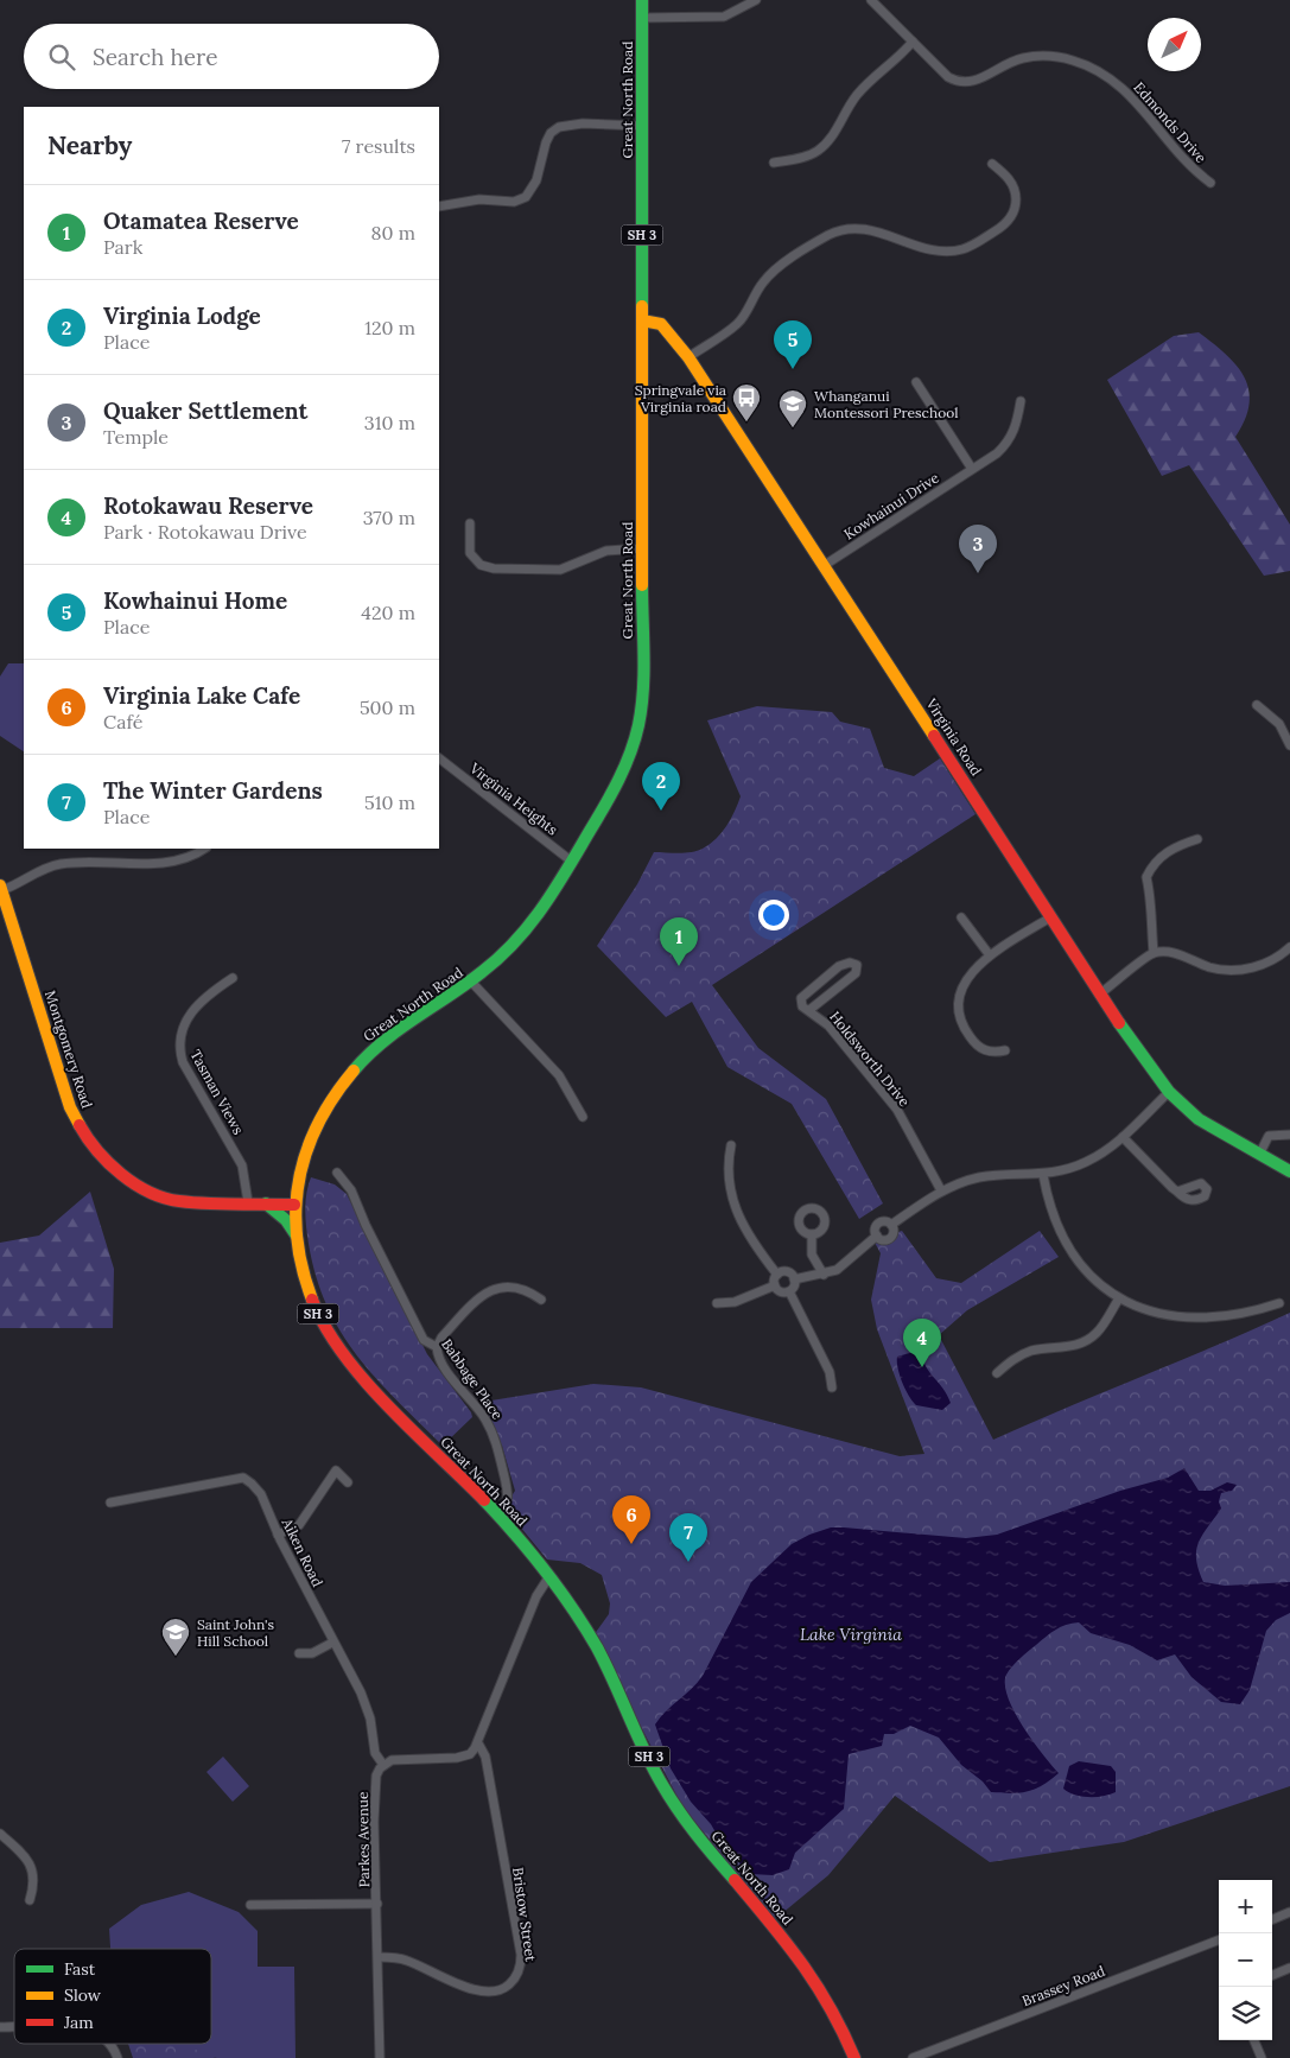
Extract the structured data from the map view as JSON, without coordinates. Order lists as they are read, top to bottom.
{
  "streets": {
    "main road": [
      "Great North Road",
      "SH 3",
      "Virginia Road",
      "Montgomery Road"
    ],
    "street": [
      "Edmonds Drive",
      "Kowhainui Drive",
      "Virginia Heights",
      "Holdsworth Drive",
      "Tasman Views",
      "Babbage Place",
      "Aiken Road",
      "Parkes Avenue",
      "Bristow Street",
      "Brassey Road"
    ]
  },
  "crossings": [
    ["Great North Road", "Virginia Road"],
    ["Great North Road", "Virginia Heights"],
    ["Great North Road", "Montgomery Road"],
    ["Great North Road", "Babbage Place"],
    ["Kowhainui Drive", "Virginia Road"],
    ["Montgomery Road", "Tasman Views"],
    ["Aiken Road", "Parkes Avenue"],
    ["Parkes Avenue", "Bristow Street"]
  ],
  "water": ["Lake Virginia"],
  "places": {
    "bus stop": ["Springvale via Virginia road"],
    "school or university": ["Whanganui Montessori Preschool", "Saint John's Hill School"]
  },
  "legend": ["Fast", "Slow", "Jam"],
  "north": "top right",
  "page": {
    "search": "Search here",
    "heading": ["Nearby", "7 results"],
    "list": [
      {
        "mark": "1",
        "name": "Otamatea Reserve",
        "note": "Park",
        "value": "80 m"
      },
      {
        "mark": "2",
        "name": "Virginia Lodge",
        "note": "Place",
        "value": "120 m"
      },
      {
        "mark": "3",
        "name": "Quaker Settlement",
        "note": "Temple",
        "value": "310 m"
      },
      {
        "mark": "4",
        "name": "Rotokawau Reserve",
        "note": "Park · Rotokawau Drive",
        "value": "370 m"
      },
      {
        "mark": "5",
        "name": "Kowhainui Home",
        "note": "Place",
        "value": "420 m"
      },
      {
        "mark": "6",
        "name": "Virginia Lake Cafe",
        "note": "Café",
        "value": "500 m"
      },
      {
        "mark": "7",
        "name": "The Winter Gardens",
        "note": "Place",
        "value": "510 m"
      }
    ],
    "pins": [
      "5",
      "3",
      "2",
      "1",
      "4",
      "6",
      "7"
    ],
    "map_buttons": ["+", "−"]
  }
}
